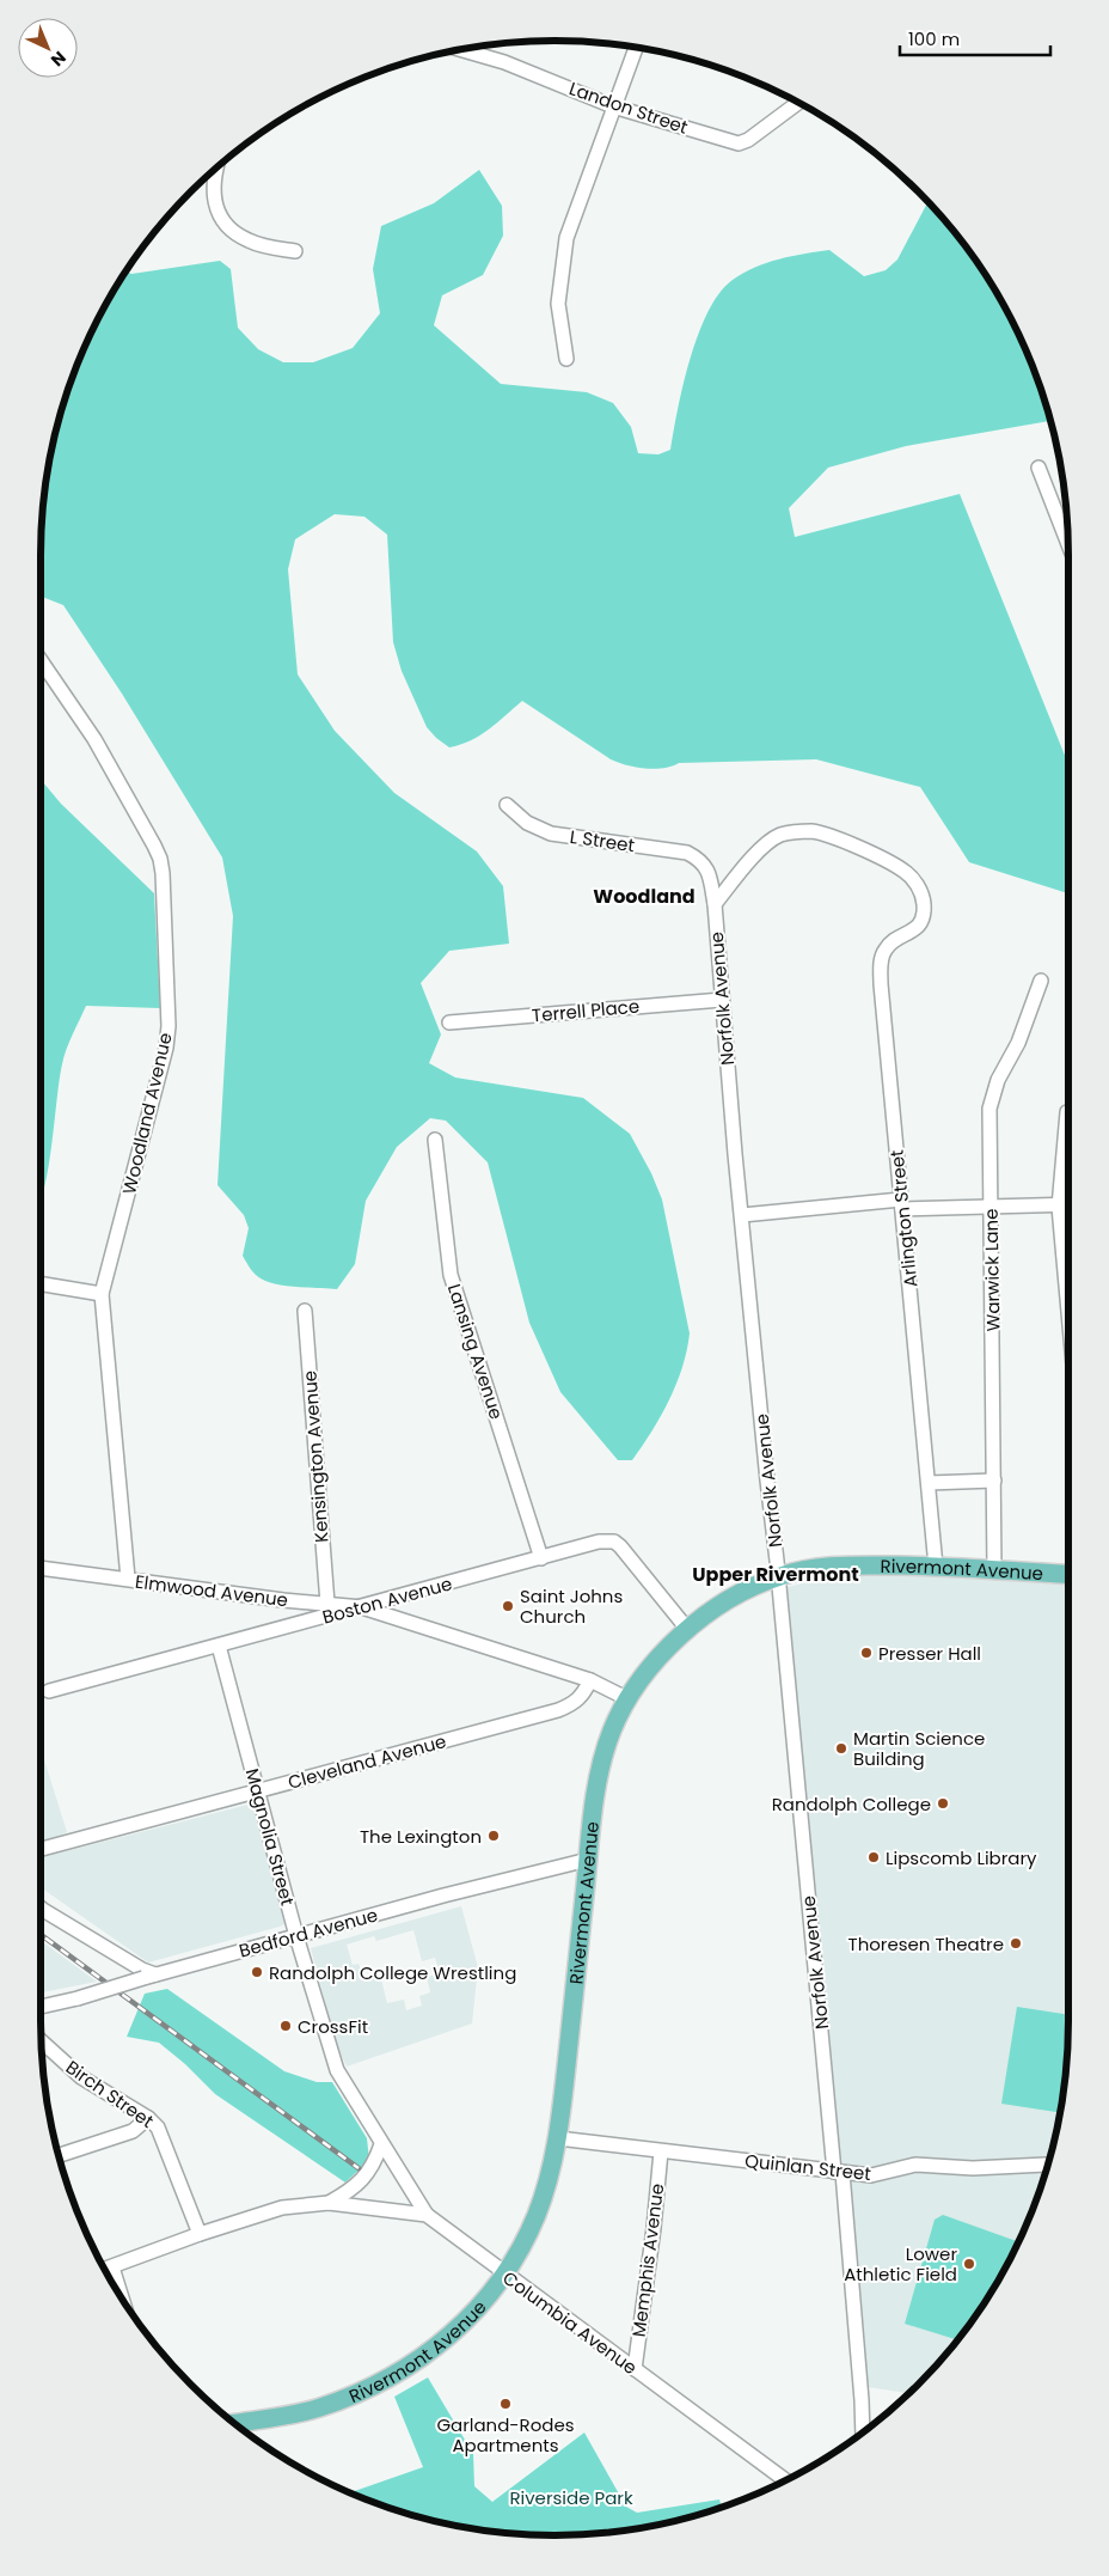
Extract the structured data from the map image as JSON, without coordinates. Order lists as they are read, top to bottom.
{
  "streets": {
    "main road": ["Rivermont Avenue"],
    "street": [
      "Landon Street",
      "L Street",
      "Norfolk Avenue",
      "Terrell Place",
      "Woodland Avenue",
      "Arlington Street",
      "Warwick Lane",
      "Lansing Avenue",
      "Kensington Avenue",
      "Elmwood Avenue",
      "Boston Avenue",
      "Cleveland Avenue",
      "Magnolia Street",
      "Bedford Avenue",
      "Birch Street",
      "Quinlan Street",
      "Memphis Avenue",
      "Columbia Avenue"
    ]
  },
  "crossings": [
    ["L Street", "Norfolk Avenue"],
    ["Norfolk Avenue", "Terrell Place"],
    ["Norfolk Avenue", "Arlington Street"],
    ["Norfolk Avenue", "Rivermont Avenue"],
    ["Norfolk Avenue", "Quinlan Street"],
    ["Woodland Avenue", "Elmwood Avenue"],
    ["Arlington Street", "Rivermont Avenue"],
    ["Warwick Lane", "Rivermont Avenue"],
    ["Lansing Avenue", "Boston Avenue"],
    ["Kensington Avenue", "Elmwood Avenue"],
    ["Rivermont Avenue", "Elmwood Avenue"],
    ["Rivermont Avenue", "Boston Avenue"],
    ["Rivermont Avenue", "Bedford Avenue"],
    ["Rivermont Avenue", "Quinlan Street"],
    ["Rivermont Avenue", "Columbia Avenue"],
    ["Elmwood Avenue", "Boston Avenue"],
    ["Elmwood Avenue", "Cleveland Avenue"],
    ["Boston Avenue", "Magnolia Street"],
    ["Cleveland Avenue", "Magnolia Street"],
    ["Magnolia Street", "Bedford Avenue"],
    ["Magnolia Street", "Columbia Avenue"],
    ["Birch Street", "Columbia Avenue"],
    ["Quinlan Street", "Memphis Avenue"],
    ["Memphis Avenue", "Columbia Avenue"]
  ],
  "districts": ["Woodland", "Upper Rivermont"],
  "parks": ["Riverside Park"],
  "places": [
    "Saint Johns Church",
    "Presser Hall",
    "Martin Science Building",
    "Randolph College",
    "The Lexington",
    "Lipscomb Library",
    "Thoresen Theatre",
    "Randolph College Wrestling",
    "CrossFit",
    "Lower Athletic Field",
    "Garland-Rodes Apartments"
  ],
  "scale_bar": "100 m",
  "north": "bottom right"
}
